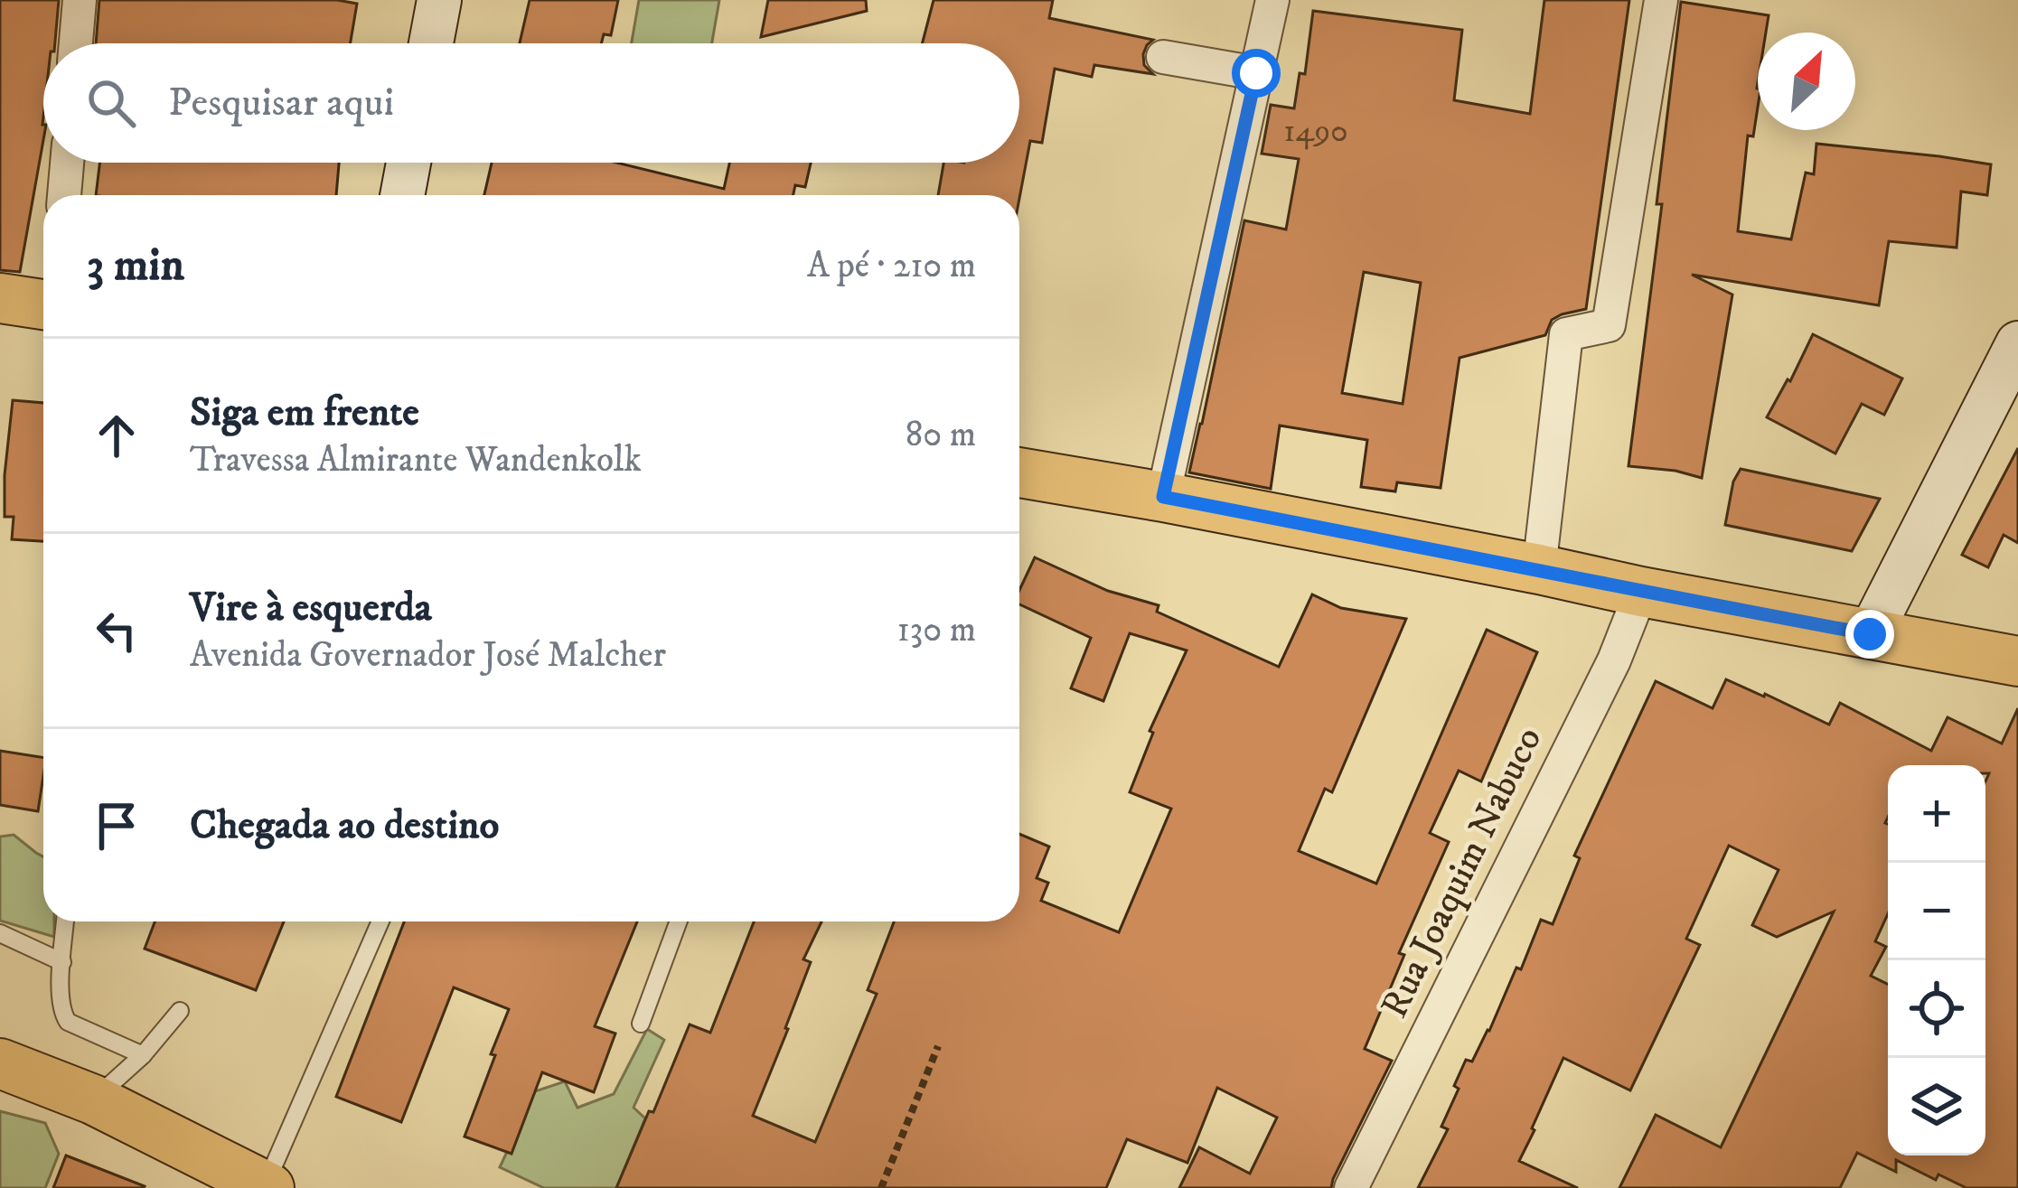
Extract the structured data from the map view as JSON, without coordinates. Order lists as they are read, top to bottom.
{
  "streets": {
    "street": ["Rua Joaquim Nabuco"]
  },
  "house_numbers": ["1490"],
  "north": "top right",
  "page": {
    "search": "Pesquisar aqui",
    "heading": ["3 min", "A pé · 210 m"],
    "list": [
      ["Siga em frente", "Travessa Almirante Wandenkolk", "80 m"],
      ["Vire à esquerda", "Avenida Governador José Malcher", "130 m"],
      "Chegada ao destino"
    ],
    "map_buttons": ["+", "−"]
  }
}
